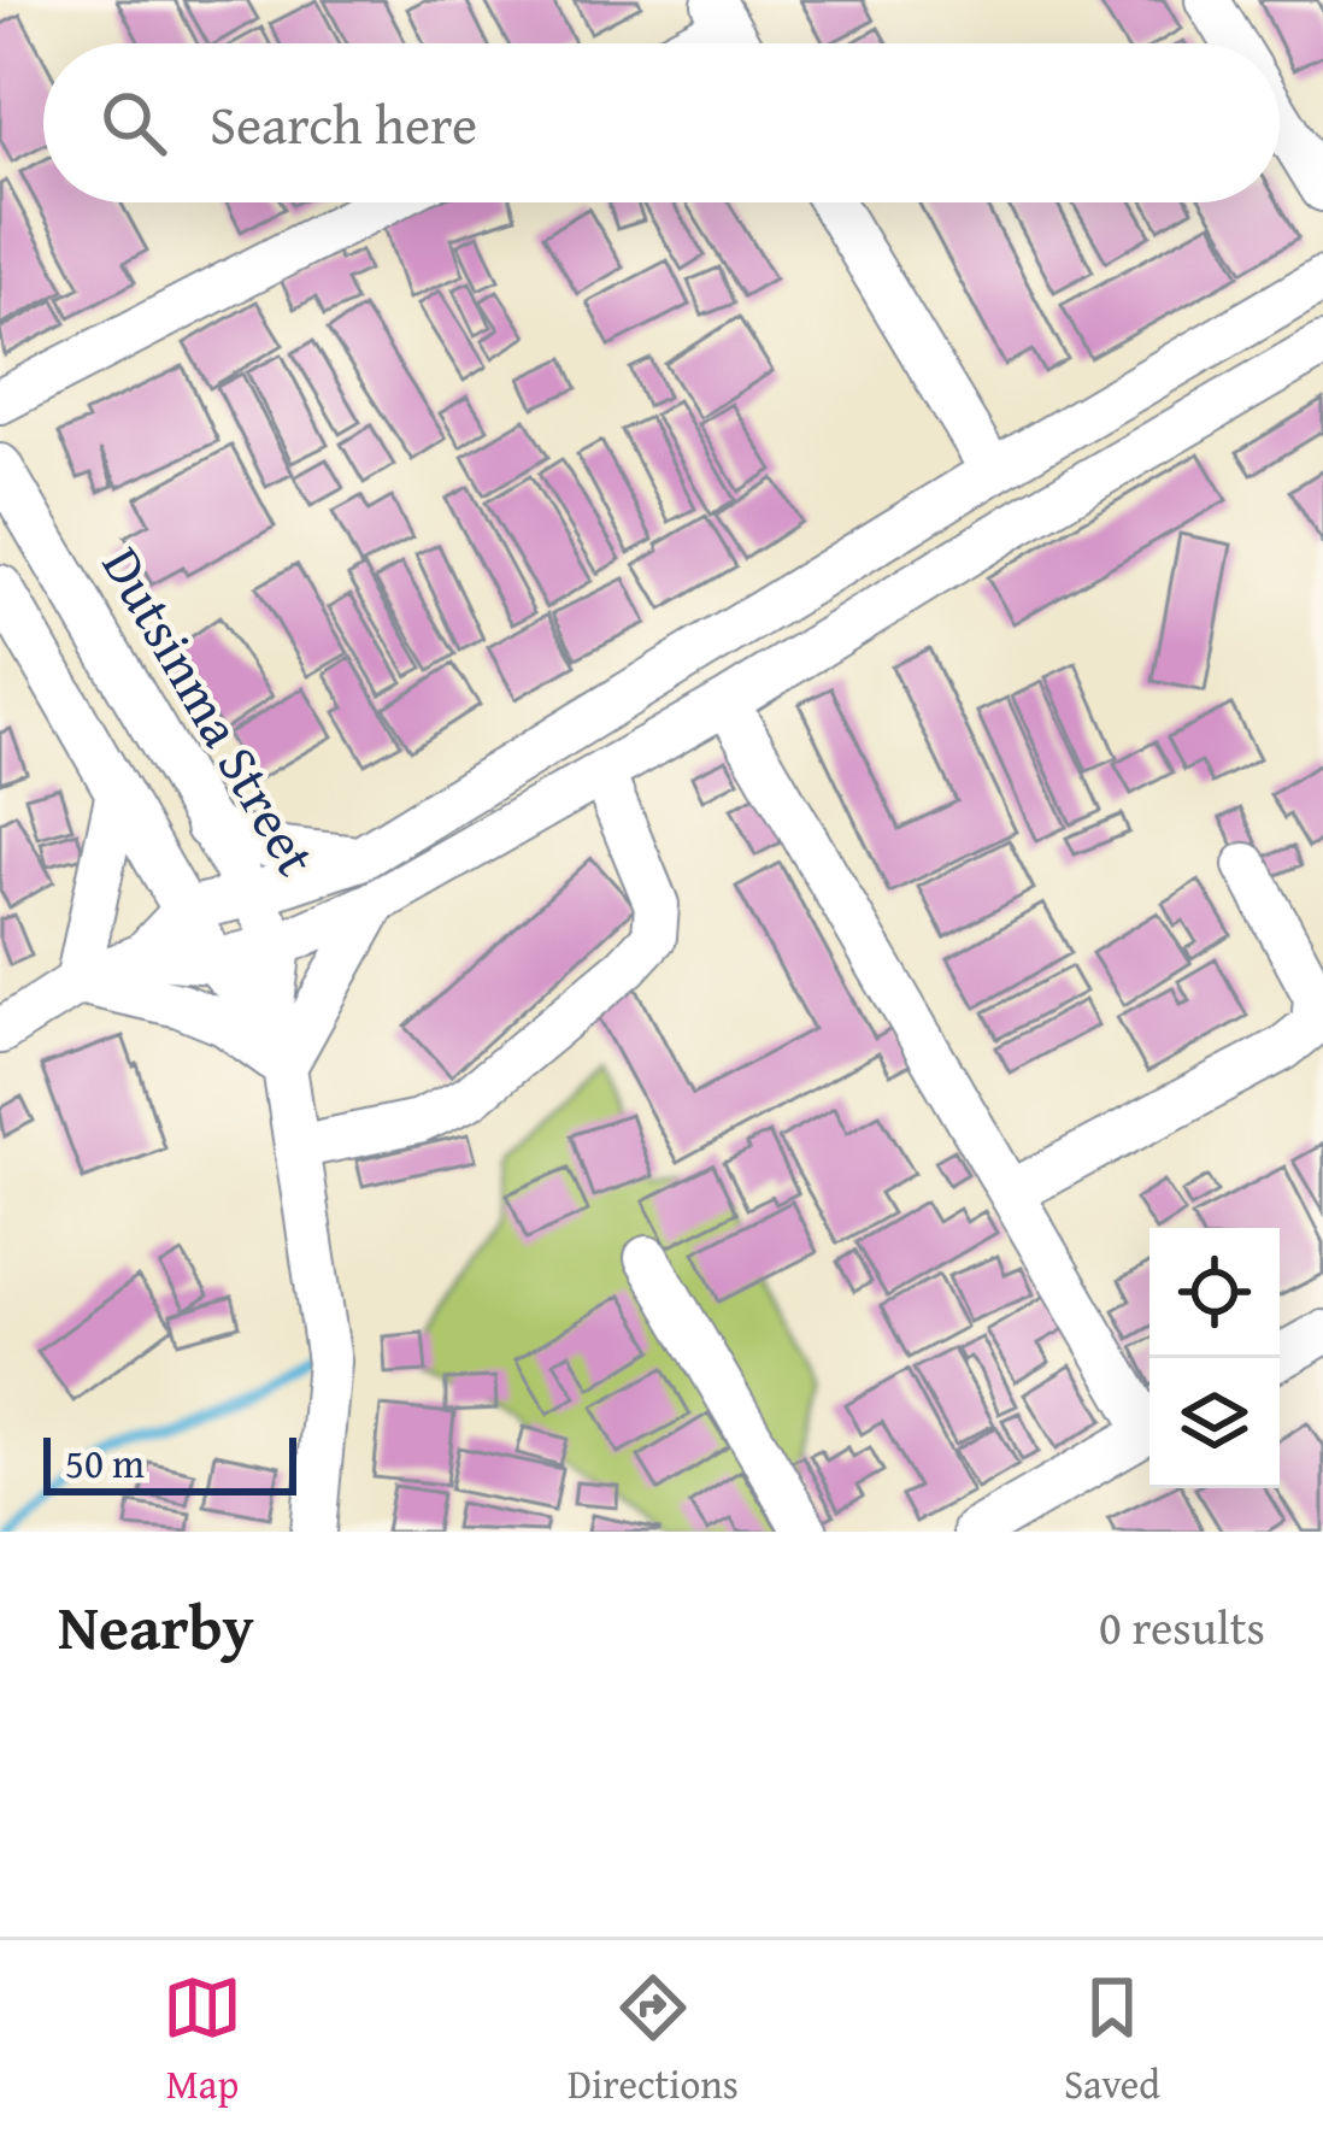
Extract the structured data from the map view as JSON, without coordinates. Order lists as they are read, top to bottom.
{
  "streets": {
    "street": ["Dutsinma Street"]
  },
  "scale_bar": "50 m",
  "page": {
    "search": "Search here",
    "scale": "50 m",
    "heading": ["Nearby", "0 results"],
    "nav": ["Map", "Directions", "Saved"]
  }
}
